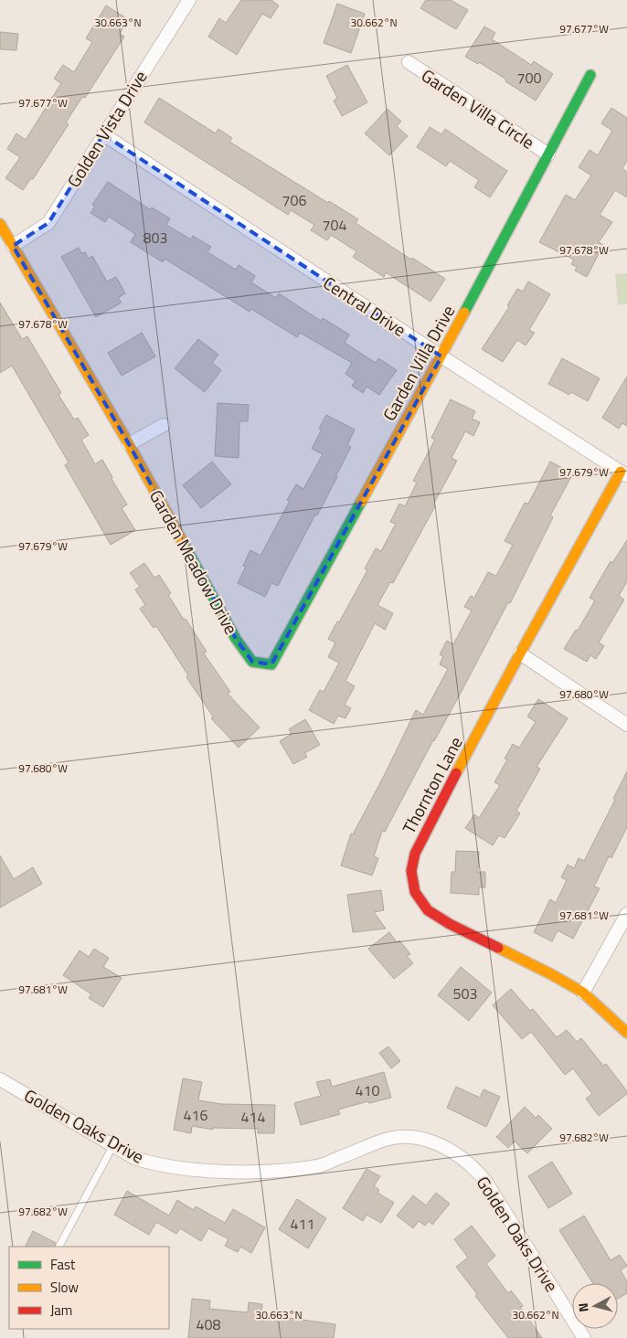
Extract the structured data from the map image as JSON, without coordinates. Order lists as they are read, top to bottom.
{
  "streets": {
    "street": [
      "Garden Villa Circle",
      "Golden Vista Drive",
      "Central Drive",
      "Garden Villa Drive",
      "Garden Meadow Drive",
      "Thornton Lane",
      "Golden Oaks Drive"
    ]
  },
  "crossings": [
    ["Garden Villa Circle", "Garden Villa Drive"],
    ["Golden Vista Drive", "Central Drive"],
    ["Golden Vista Drive", "Garden Meadow Drive"],
    ["Central Drive", "Garden Villa Drive"],
    ["Central Drive", "Thornton Lane"],
    ["Garden Villa Drive", "Garden Meadow Drive"]
  ],
  "house_numbers": [
    "700",
    "706",
    "704",
    "803",
    "503",
    "410",
    "416",
    "414",
    "411",
    "408"
  ],
  "legend": ["Fast", "Slow", "Jam"],
  "north": "left",
  "coordinates": [
    "30.663°N",
    "30.662°N",
    "97.677°W",
    "97.678°W",
    "97.679°W",
    "97.680°W",
    "97.681°W",
    "97.682°W"
  ]
}
